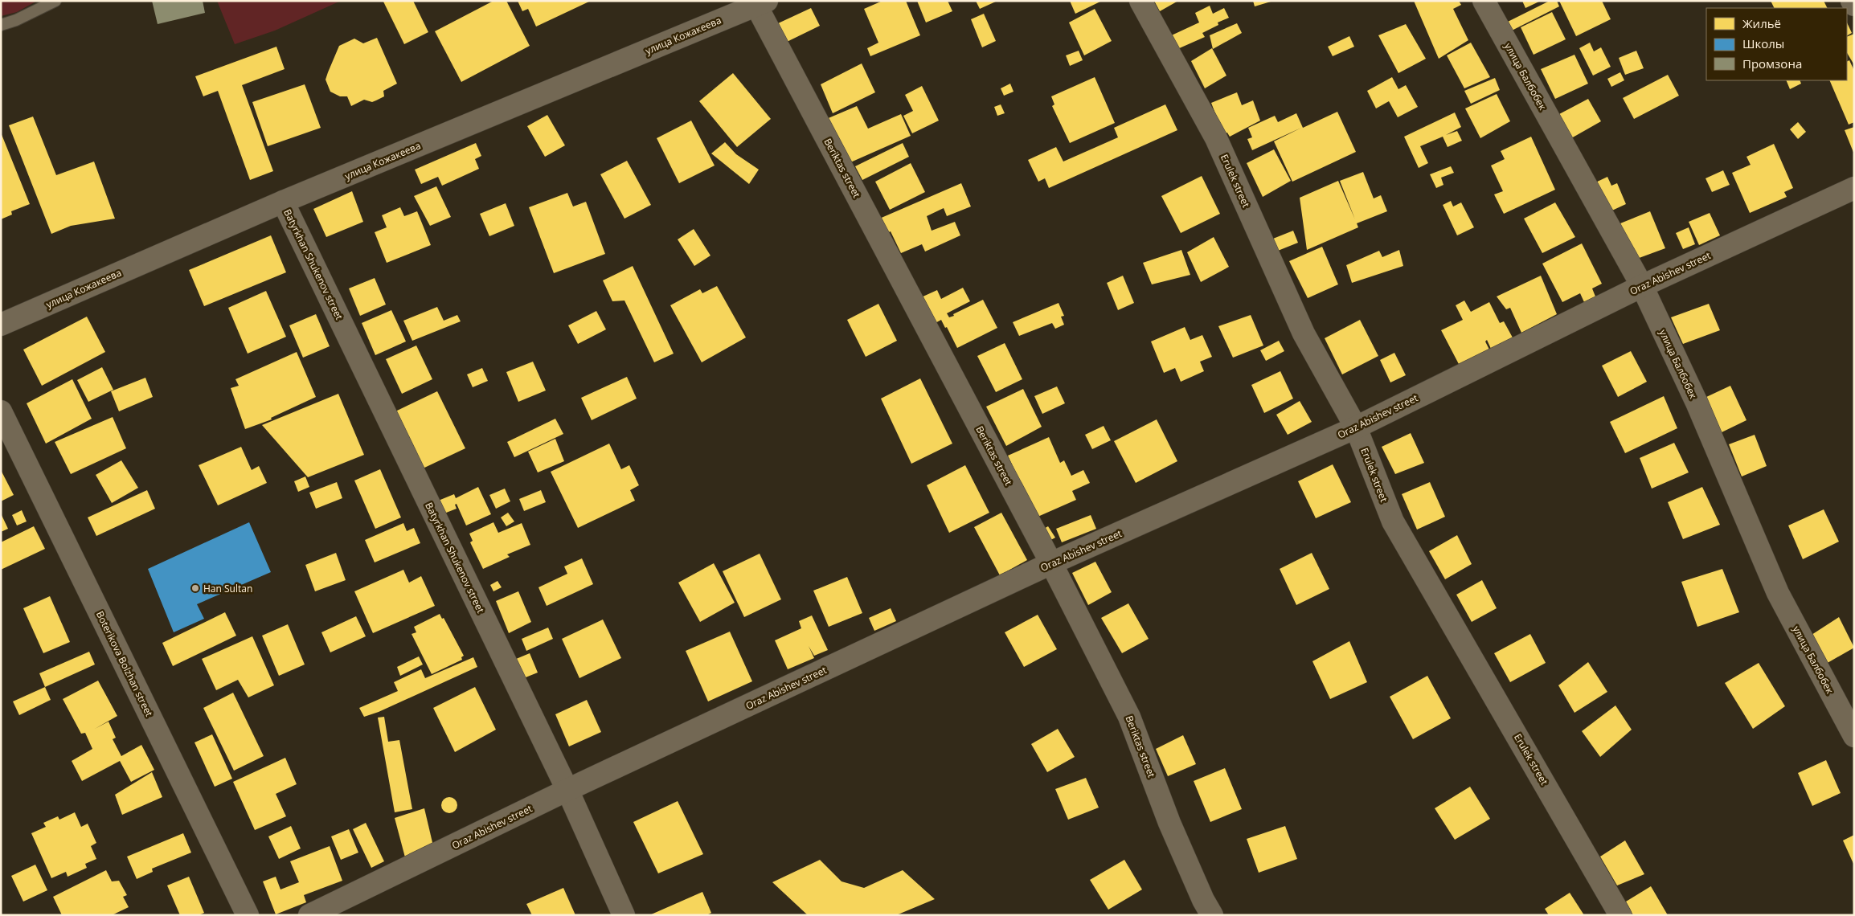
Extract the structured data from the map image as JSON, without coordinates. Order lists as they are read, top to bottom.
{
  "streets": {
    "street": [
      "улица Кожакеева",
      "улица Балбобек",
      "Beriktas street",
      "Erulek street",
      "Batyrkhan Shukenov street",
      "Oraz Abishev street",
      "Boterikova Bolzhan street"
    ]
  },
  "crossings": [
    ["улица Кожакеева", "Beriktas street"],
    ["улица Кожакеева", "Batyrkhan Shukenov street"],
    ["улица Балбобек", "Oraz Abishev street"],
    ["Beriktas street", "Oraz Abishev street"],
    ["Erulek street", "Oraz Abishev street"],
    ["Batyrkhan Shukenov street", "Oraz Abishev street"]
  ],
  "places": ["Han Sultan"],
  "legend": ["Жильё", "Школы", "Промзона"]
}
